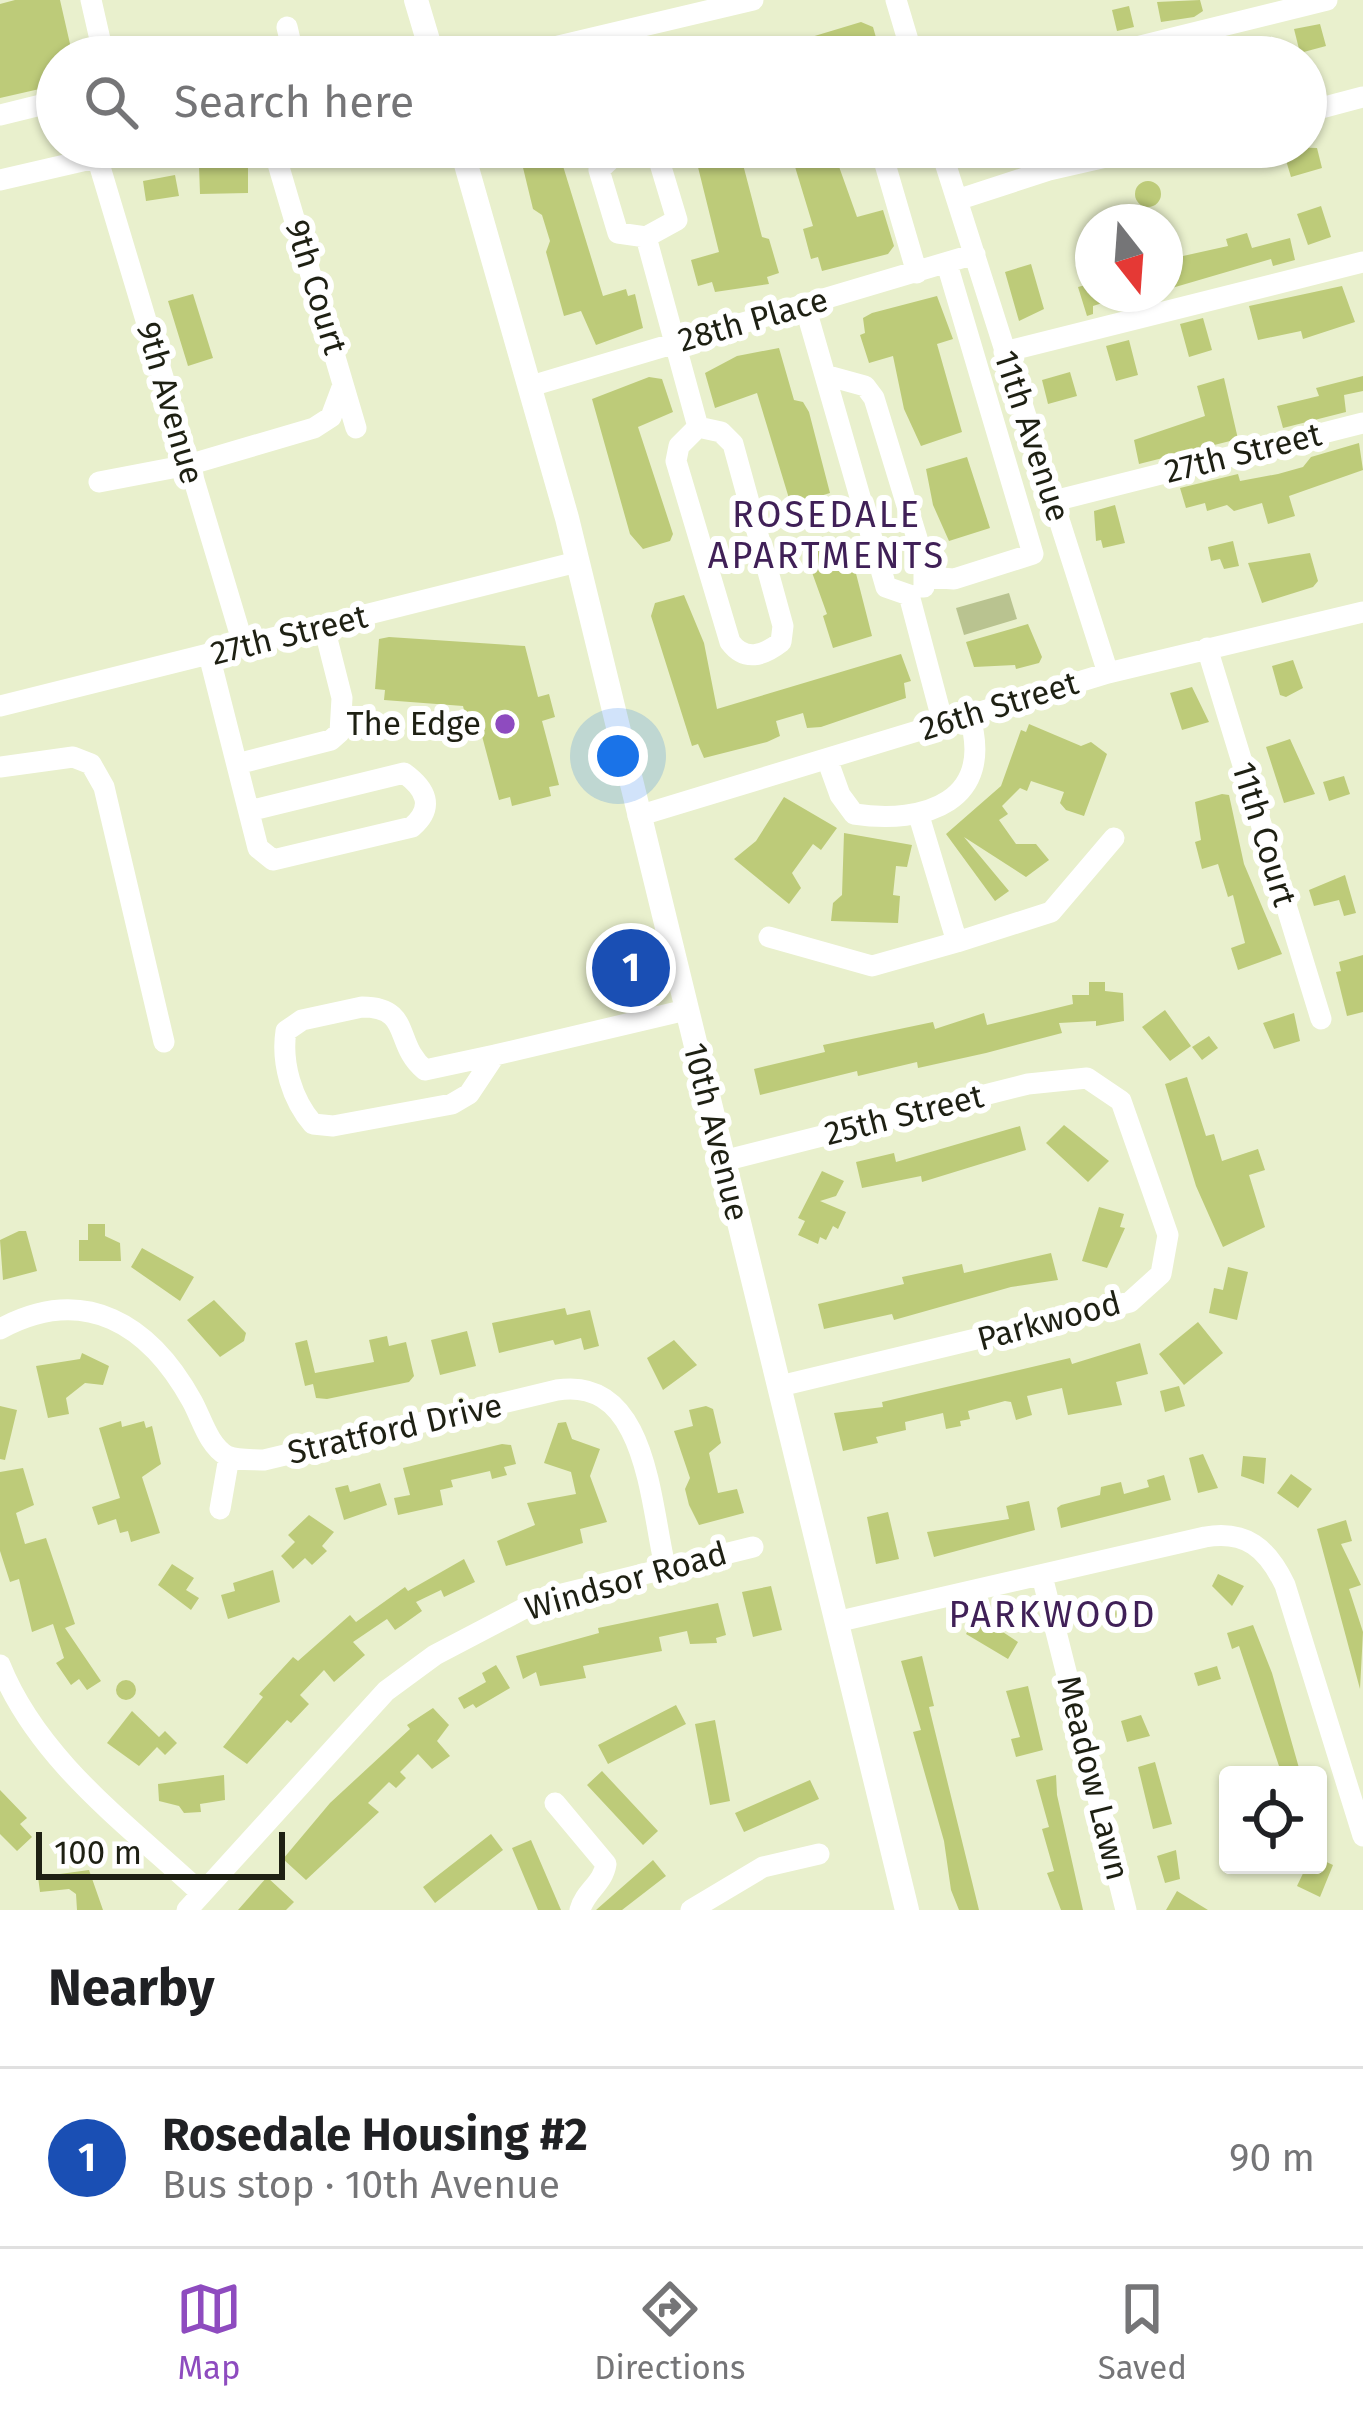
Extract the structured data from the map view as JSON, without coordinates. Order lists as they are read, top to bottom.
{
  "streets": {
    "main road": ["10th Avenue"],
    "street": [
      "9th Court",
      "28th Place",
      "9th Avenue",
      "11th Avenue",
      "27th Street",
      "26th Street",
      "11th Court",
      "25th Street",
      "Parkwood",
      "Stratford Drive",
      "Windsor Road",
      "Meadow Lawn"
    ]
  },
  "crossings": [
    ["28th Place", "11th Avenue"],
    ["28th Place", "10th Avenue"],
    ["9th Avenue", "27th Street"],
    ["11th Avenue", "27th Street"],
    ["11th Avenue", "26th Street"],
    ["27th Street", "10th Avenue"],
    ["26th Street", "11th Court"],
    ["26th Street", "10th Avenue"],
    ["25th Street", "10th Avenue"],
    ["25th Street", "Parkwood"],
    ["10th Avenue", "Parkwood"],
    ["Stratford Drive", "Windsor Road"]
  ],
  "districts": ["ROSEDALE APARTMENTS", "PARKWOOD"],
  "places": ["The Edge"],
  "scale_bar": "100 m",
  "north": "bottom",
  "page": {
    "search": "Search here",
    "pins": "1",
    "scale": "100 m",
    "heading": "Nearby",
    "list": [
      {
        "mark": "1",
        "name": "Rosedale Housing #2",
        "note": "Bus stop · 10th Avenue",
        "value": "90 m"
      }
    ],
    "nav": ["Map", "Directions", "Saved"]
  }
}
